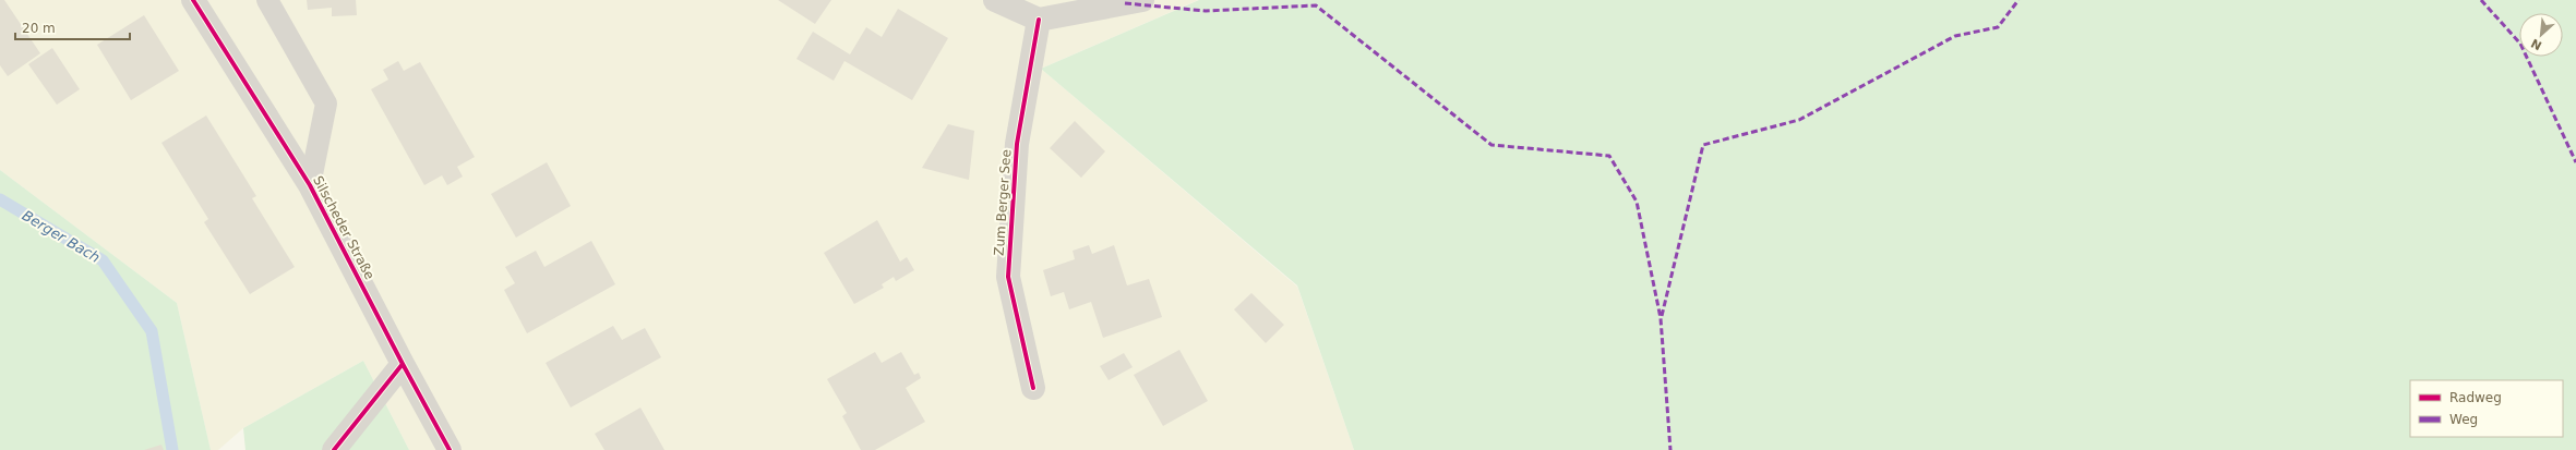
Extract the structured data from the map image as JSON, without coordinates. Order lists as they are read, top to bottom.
{
  "streets": {
    "street": ["Zum Berger See", "Silscheder Straße"]
  },
  "water": ["Berger Bach"],
  "legend": ["Radweg", "Weg"],
  "scale_bar": "20 m",
  "north": "bottom left"
}
